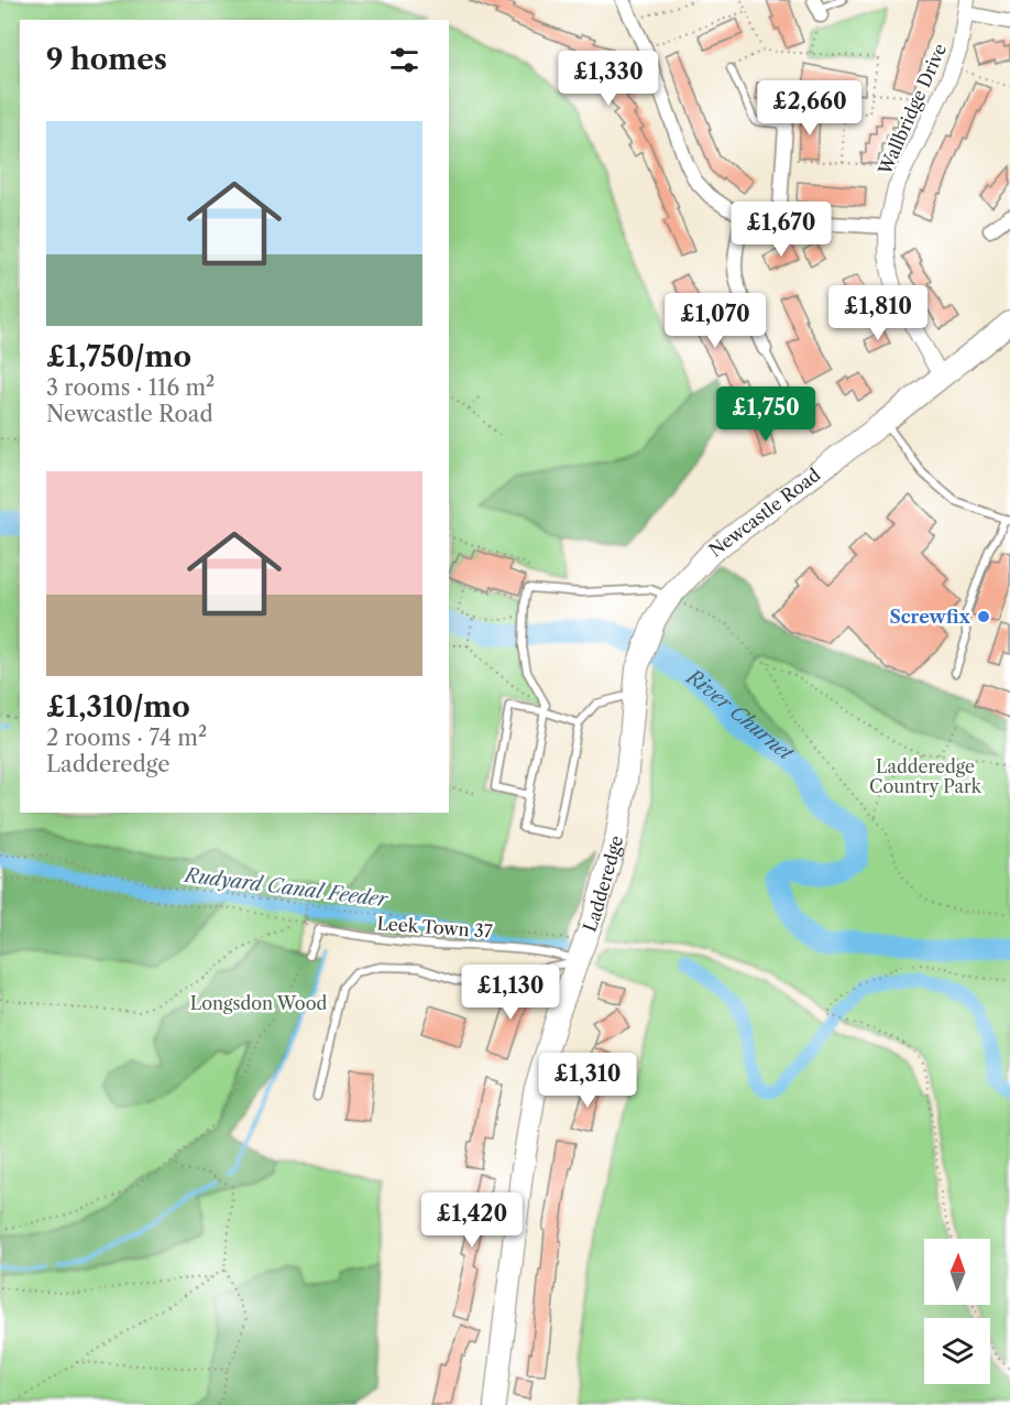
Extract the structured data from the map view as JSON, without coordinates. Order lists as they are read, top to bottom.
{
  "streets": {
    "highway": ["Newcastle Road", "Ladderedge"],
    "street": ["Wallbridge Drive"],
    "lane": ["Leek Town 37"]
  },
  "crossings": [
    ["Wallbridge Drive", "Newcastle Road"],
    ["Newcastle Road", "Ladderedge"],
    ["Ladderedge", "Leek Town 37"]
  ],
  "water": ["River Churnet", "Rudyard Canal Feeder"],
  "parks": ["Ladderedge Country Park", "Longsdon Wood"],
  "places": ["Screwfix"],
  "north": "top",
  "page": {
    "heading": "9 homes",
    "price": [
      "£1,330",
      "£2,660",
      "£1,670",
      "£1,810",
      "£1,070",
      "£1,750",
      "£1,130",
      "£1,310",
      "£1,420"
    ],
    "list": [
      {
        "name": "£1,750/mo",
        "note": "3 rooms · 116 m² · Newcastle Road"
      },
      {
        "name": "£1,310/mo",
        "note": "2 rooms · 74 m² · Ladderedge"
      }
    ]
  }
}
